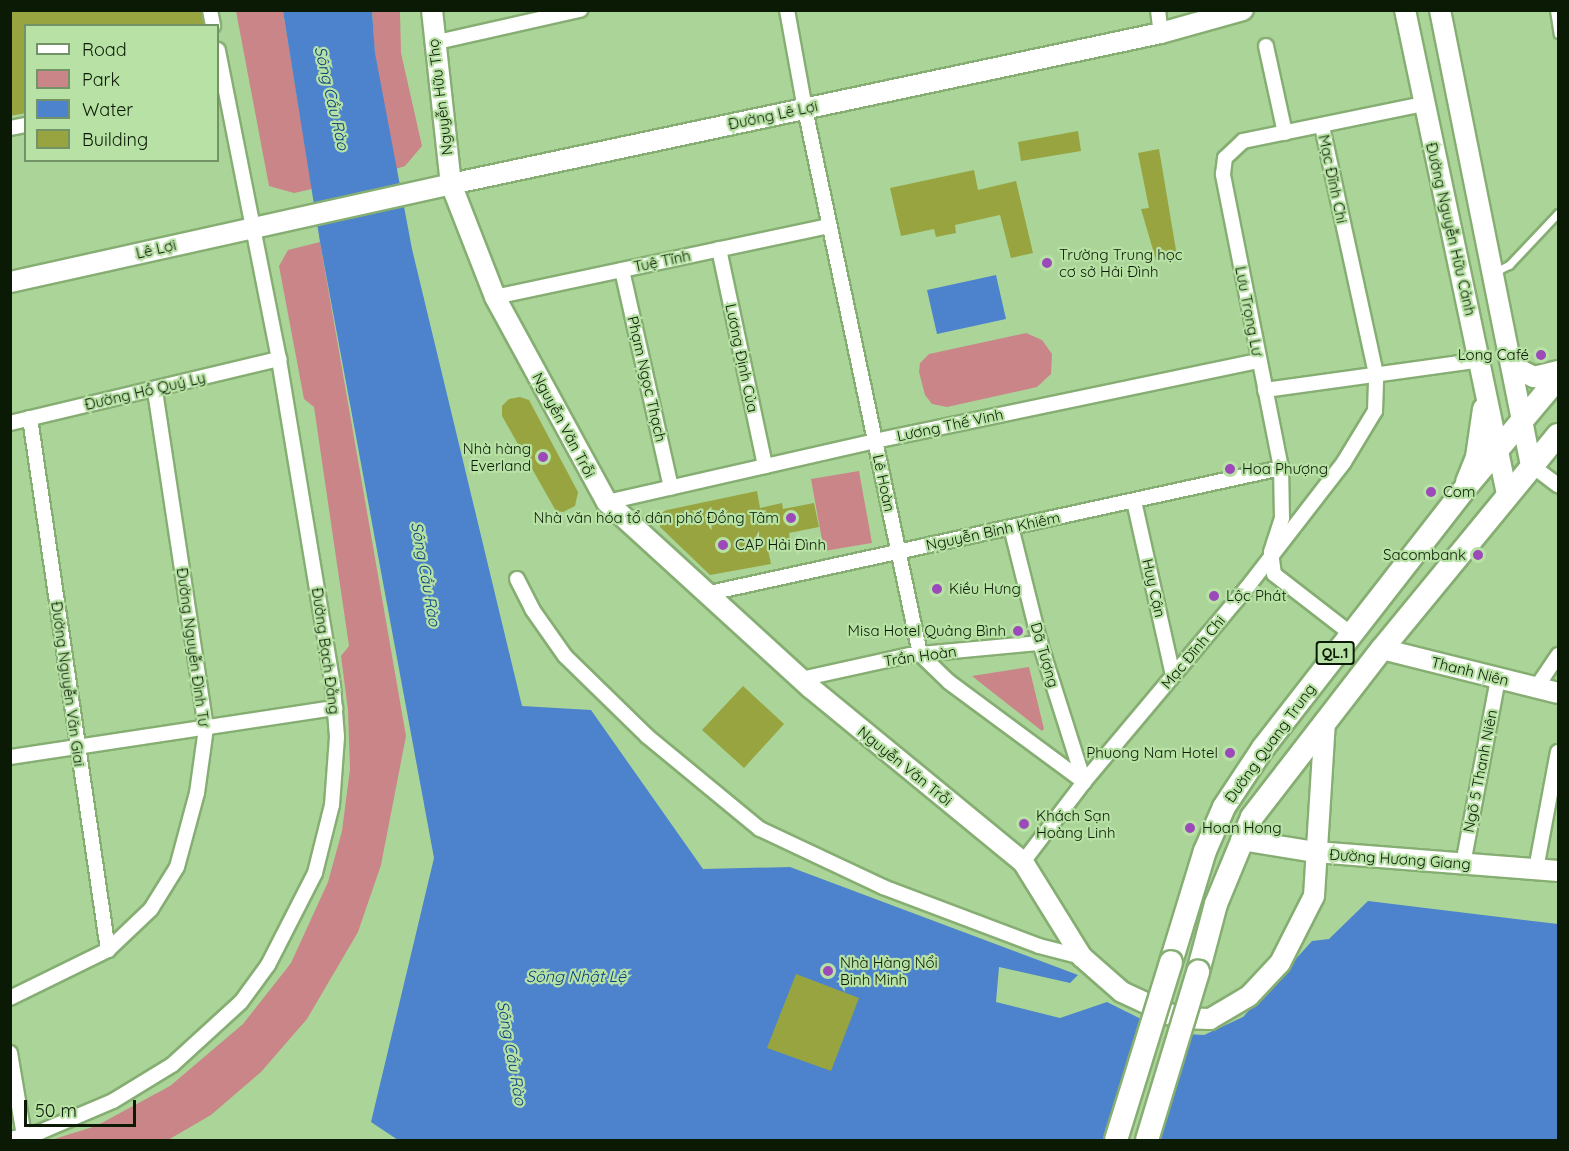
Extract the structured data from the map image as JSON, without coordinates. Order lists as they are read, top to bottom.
{
  "streets": {
    "main road": [
      "Nguyễn Hữu Thọ",
      "Đường Lê Lợi",
      "Đường Nguyễn Hữu Cảnh",
      "Lê Lợi",
      "Nguyễn Văn Trỗi",
      "QL.1",
      "Thanh Niên",
      "Đường Quang Trung",
      "Đường Hương Giang"
    ],
    "street": [
      "Mạc Đĩnh Chi",
      "Tuệ Tĩnh",
      "Lưu Trọng Lư",
      "Lương Định Của",
      "Phạm Ngọc Thạch",
      "Đường Hồ Quý Ly",
      "Lương Thế Vinh",
      "Lê Hoàn",
      "Nguyễn Bỉnh Khiêm",
      "Huy Cận",
      "Đường Nguyễn Đình Tư",
      "Đường Bạch Đằng",
      "Dã Tượng",
      "Trần Hoàn",
      "Đường Nguyễn Văn Giai",
      "Ngõ 5 Thanh Niên"
    ]
  },
  "crossings": [
    ["Nguyễn Hữu Thọ", "Đường Lê Lợi"],
    ["Nguyễn Hữu Thọ", "Nguyễn Văn Trỗi"],
    ["Đường Lê Lợi", "Lê Lợi"],
    ["Đường Lê Lợi", "Nguyễn Văn Trỗi"],
    ["Đường Lê Lợi", "Lê Hoàn"],
    ["Mạc Đĩnh Chi", "Lưu Trọng Lư"],
    ["Mạc Đĩnh Chi", "Nguyễn Văn Trỗi"],
    ["Mạc Đĩnh Chi", "Huy Cận"],
    ["Mạc Đĩnh Chi", "Dã Tượng"],
    ["Đường Nguyễn Hữu Cảnh", "Lưu Trọng Lư"],
    ["Đường Nguyễn Hữu Cảnh", "Đường Quang Trung"],
    ["Lê Lợi", "Đường Bạch Đằng"],
    ["Tuệ Tĩnh", "Lương Định Của"],
    ["Tuệ Tĩnh", "Phạm Ngọc Thạch"],
    ["Tuệ Tĩnh", "Nguyễn Văn Trỗi"],
    ["Tuệ Tĩnh", "Lê Hoàn"],
    ["Lưu Trọng Lư", "Lương Thế Vinh"],
    ["Lưu Trọng Lư", "Nguyễn Bỉnh Khiêm"],
    ["Lương Định Của", "Lương Thế Vinh"],
    ["Phạm Ngọc Thạch", "Lương Thế Vinh"],
    ["Đường Hồ Quý Ly", "Đường Nguyễn Đình Tư"],
    ["Đường Hồ Quý Ly", "Đường Bạch Đằng"],
    ["Đường Hồ Quý Ly", "Đường Nguyễn Văn Giai"],
    ["Nguyễn Văn Trỗi", "Lương Thế Vinh"],
    ["Nguyễn Văn Trỗi", "Nguyễn Bỉnh Khiêm"],
    ["Nguyễn Văn Trỗi", "Trần Hoàn"],
    ["Nguyễn Văn Trỗi", "Đường Quang Trung"],
    ["Nguyễn Văn Trỗi", "Đường Hương Giang"],
    ["Lương Thế Vinh", "Lê Hoàn"],
    ["Lê Hoàn", "Nguyễn Bỉnh Khiêm"],
    ["Lê Hoàn", "Trần Hoàn"],
    ["Nguyễn Bỉnh Khiêm", "Huy Cận"],
    ["Nguyễn Bỉnh Khiêm", "Dã Tượng"],
    ["Đường Nguyễn Đình Tư", "Đường Nguyễn Văn Giai"],
    ["Dã Tượng", "Trần Hoàn"],
    ["Thanh Niên", "Đường Quang Trung"],
    ["Thanh Niên", "Ngõ 5 Thanh Niên"],
    ["Đường Quang Trung", "Đường Hương Giang"],
    ["Ngõ 5 Thanh Niên", "Đường Hương Giang"]
  ],
  "water": ["Sông Cầu Rào", "Sông Nhật Lệ"],
  "places": [
    "Trường Trung học cơ sở Hải Đình",
    "Long Café",
    "Nhà hàng Everland",
    "Hoa Phượng",
    "Com",
    "Nhà văn hóa tổ dân phố Đồng Tâm",
    "CAP Hải Đình",
    "Sacombank",
    "Kiều Hưng",
    "Lộc Phát",
    "Misa Hotel Quảng Bình",
    "Phuong Nam Hotel",
    "Khách Sạn Hoàng Linh",
    "Hoan Hong",
    "Nhà Hàng Nổi Binh Minh"
  ],
  "legend": [
    "Road",
    "Park",
    "Water",
    "Building"
  ],
  "scale_bar": "50 m"
}
